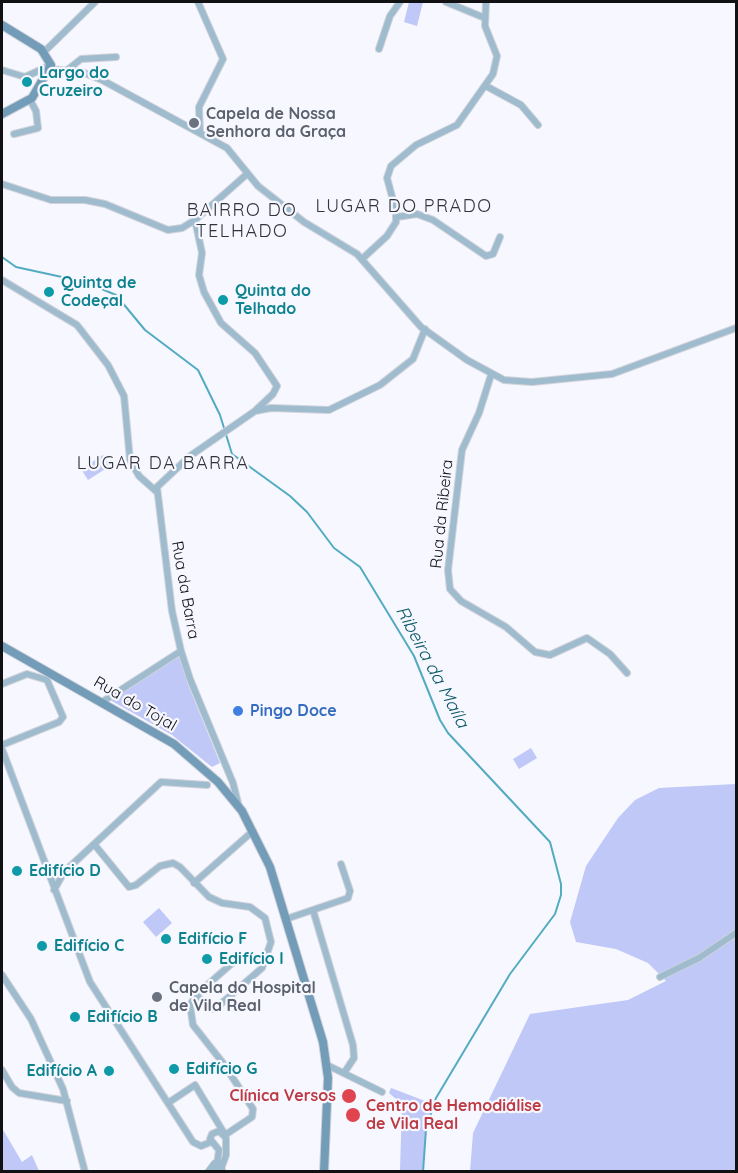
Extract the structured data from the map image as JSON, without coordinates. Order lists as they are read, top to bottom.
{
  "streets": {
    "main road": ["Rua do Tojal"],
    "street": ["Rua da Ribeira", "Rua da Barra"]
  },
  "crossings": [
    ["Rua da Barra", "Rua do Tojal"]
  ],
  "districts": ["LUGAR DO PRADO", "BAIRRO DO TELHADO", "LUGAR DA BARRA"],
  "water": ["Ribeira da Maíla"],
  "places": [
    "Largo do Cruzeiro",
    "Capela de Nossa Senhora da Graça",
    "Quinta de Codeçal",
    "Quinta do Telhado",
    "Pingo Doce",
    "Edifício D",
    "Edifício F",
    "Edifício C",
    "Edifício I",
    "Capela do Hospital de Vila Real",
    "Edifício B",
    "Edifício G",
    "Edifício A",
    "Clínica Versos",
    "Centro de Hemodiálise de Vila Real"
  ]
}
